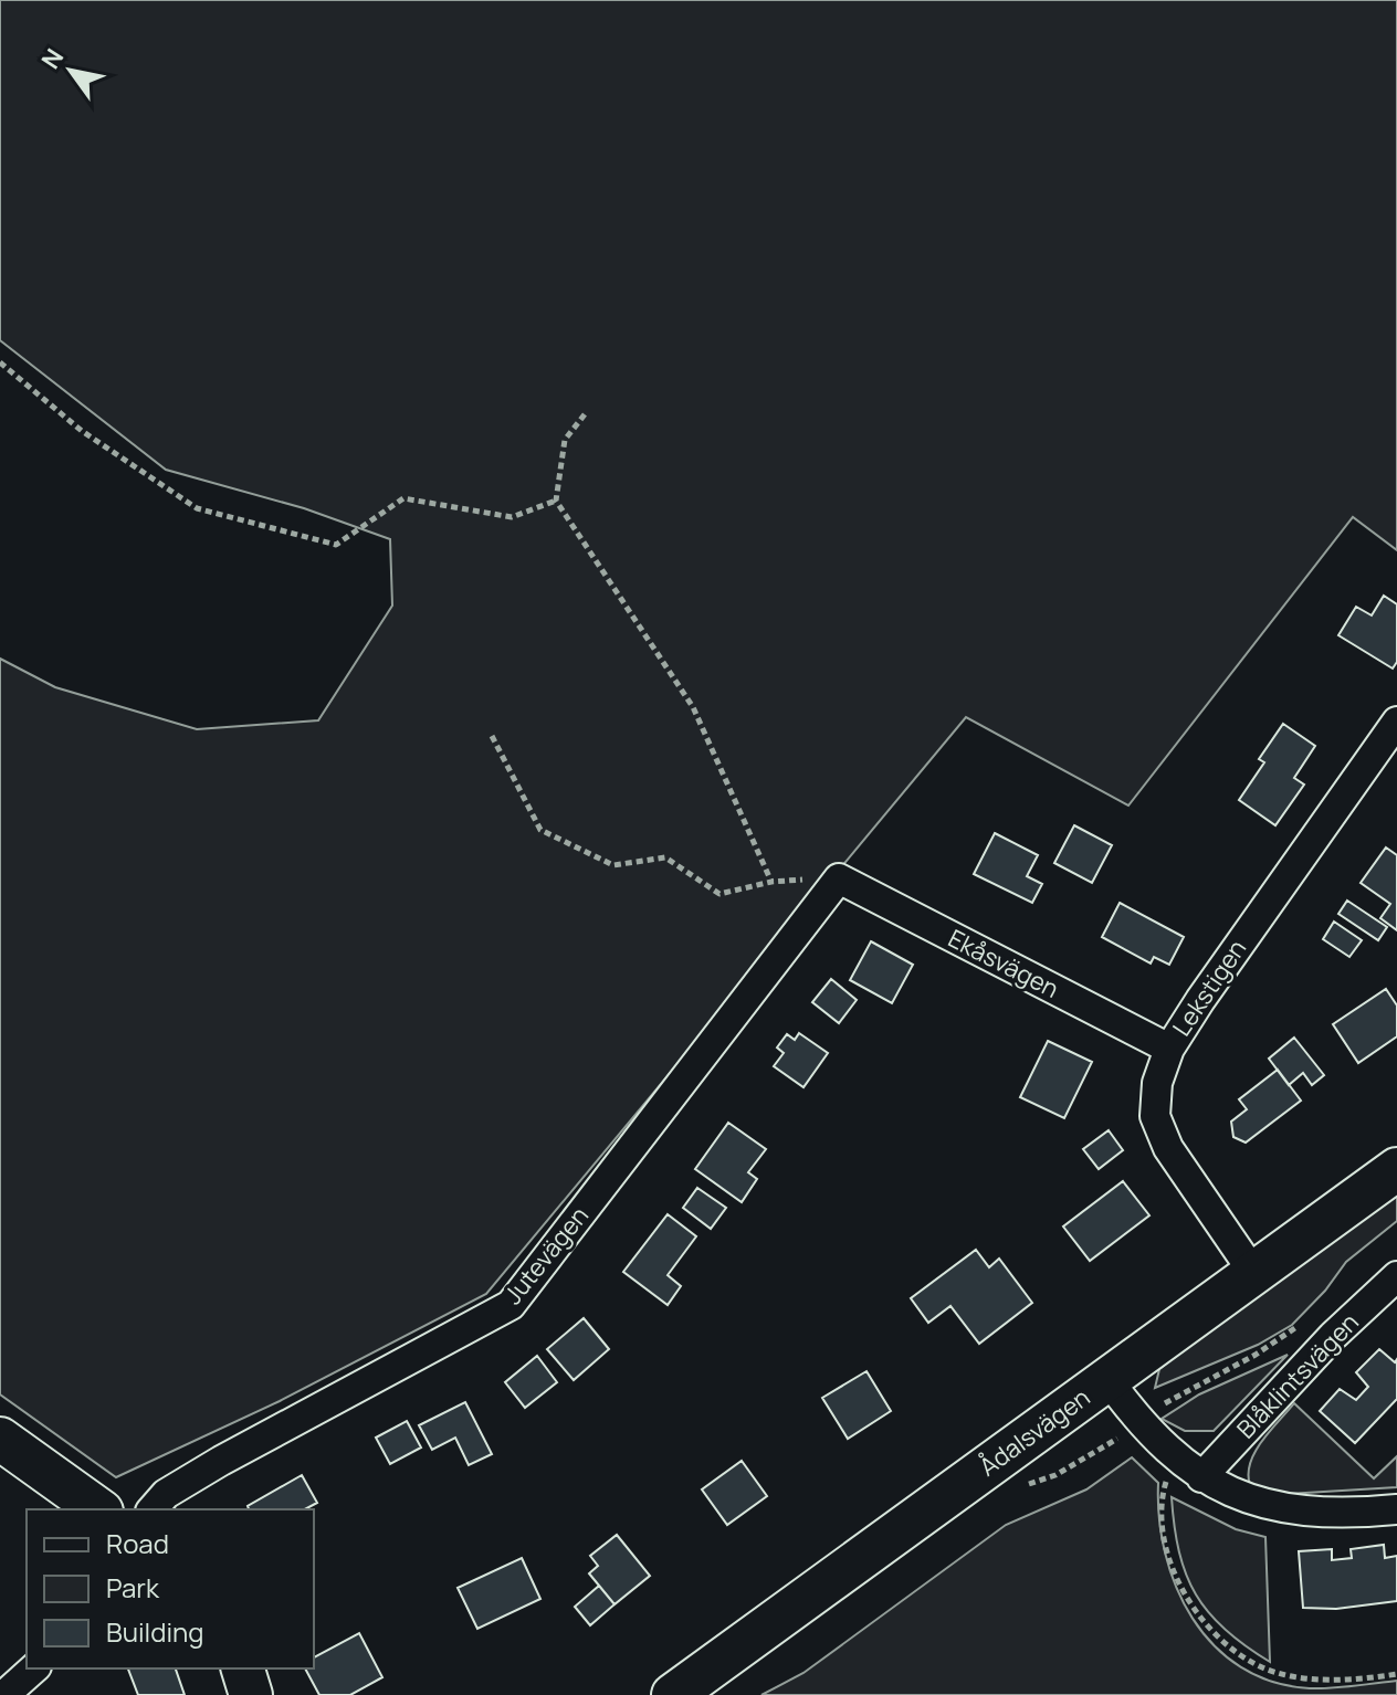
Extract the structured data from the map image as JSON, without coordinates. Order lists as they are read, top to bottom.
{
  "streets": {
    "main road": ["Ådalsvägen"],
    "street": [
      "Ekåsvägen",
      "Lekstigen",
      "Jutevägen",
      "Blåklintsvägen"
    ]
  },
  "crossings": [
    ["Ekåsvägen", "Lekstigen"],
    ["Ekåsvägen", "Jutevägen"],
    ["Lekstigen", "Ådalsvägen"]
  ],
  "legend": ["Road", "Park", "Building"],
  "north": "top left"
}
